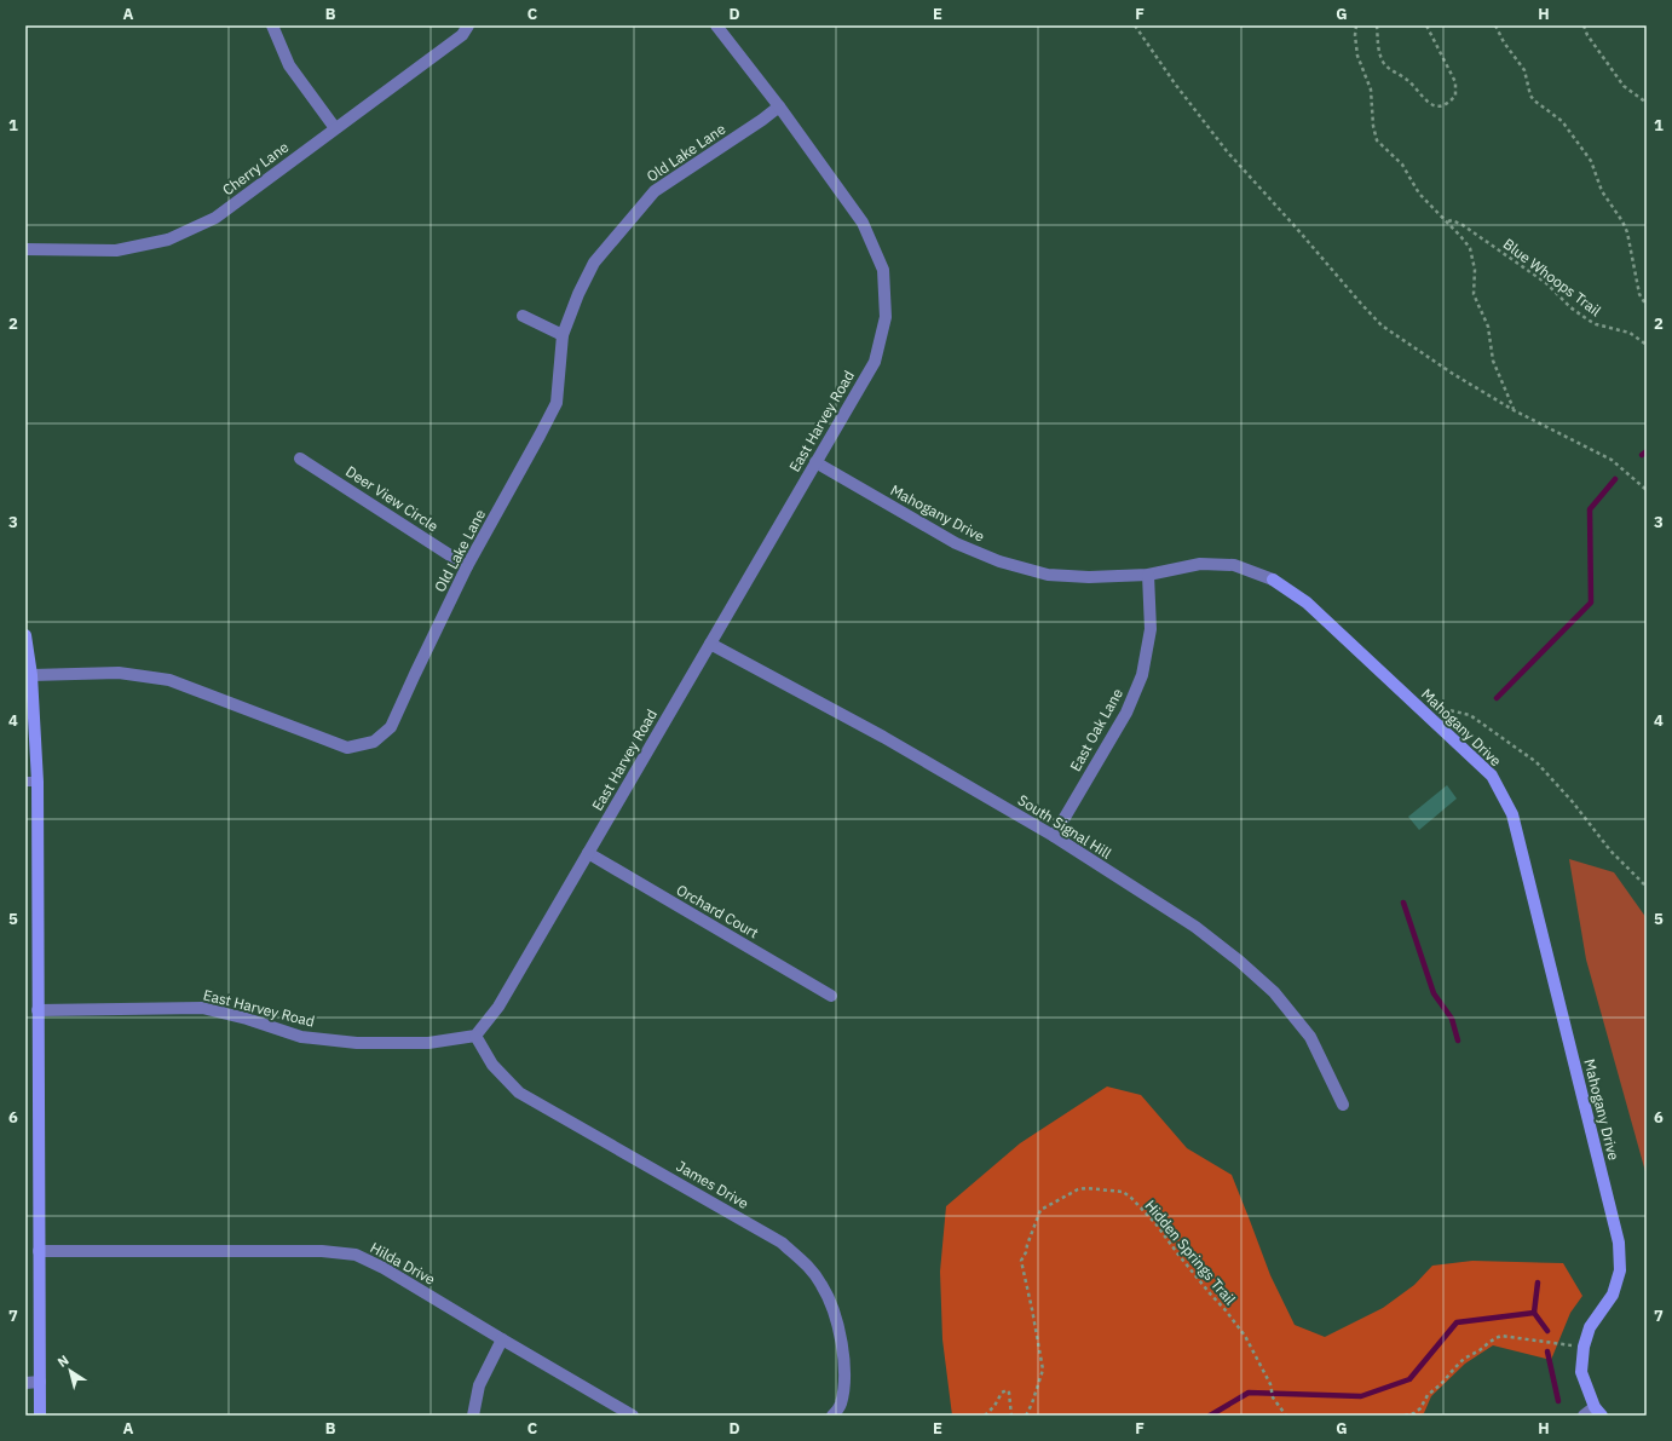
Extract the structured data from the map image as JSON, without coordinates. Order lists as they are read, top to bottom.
{
  "streets": {
    "street": [
      "Old Lake Lane",
      "Cherry Lane",
      "East Harvey Road",
      "Deer View Circle",
      "Mahogany Drive",
      "East Oak Lane",
      "South Signal Hill",
      "Orchard Court",
      "James Drive",
      "Hilda Drive"
    ],
    "path": ["Blue Whoops Trail", "Hidden Springs Trail"]
  },
  "crossings": [
    ["Old Lake Lane", "East Harvey Road"],
    ["Old Lake Lane", "Deer View Circle"],
    ["East Harvey Road", "Mahogany Drive"],
    ["East Harvey Road", "South Signal Hill"],
    ["East Harvey Road", "Orchard Court"],
    ["East Harvey Road", "James Drive"],
    ["Mahogany Drive", "East Oak Lane"],
    ["East Oak Lane", "South Signal Hill"]
  ],
  "north": "top left",
  "grid": {
    "columns": [
      "A",
      "B",
      "C",
      "D",
      "E",
      "F",
      "G",
      "H"
    ],
    "rows": [
      "1",
      "2",
      "3",
      "4",
      "5",
      "6",
      "7"
    ]
  }
}
